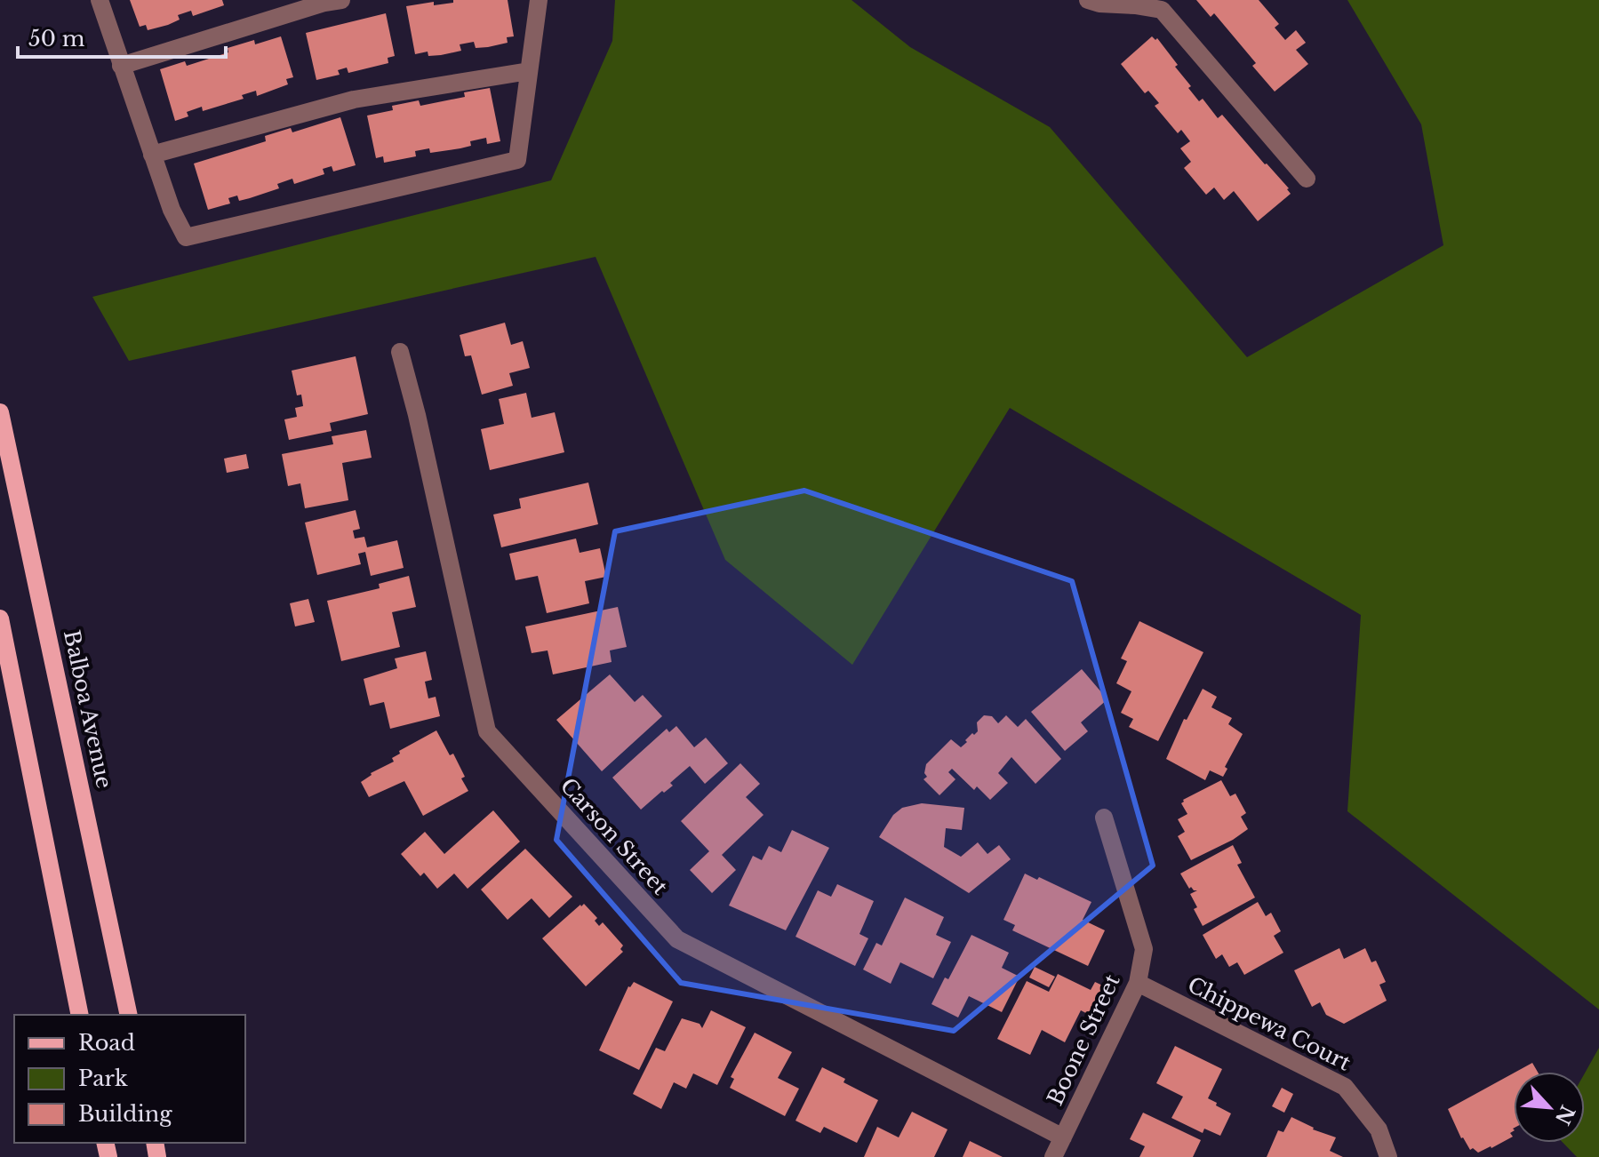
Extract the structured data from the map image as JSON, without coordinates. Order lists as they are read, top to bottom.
{
  "streets": {
    "main road": ["Balboa Avenue"],
    "street": ["Carson Street", "Chippewa Court", "Boone Street"]
  },
  "crossings": [
    ["Carson Street", "Boone Street"],
    ["Chippewa Court", "Boone Street"]
  ],
  "legend": ["Road", "Park", "Building"],
  "scale_bar": "50 m",
  "north": "bottom right"
}
